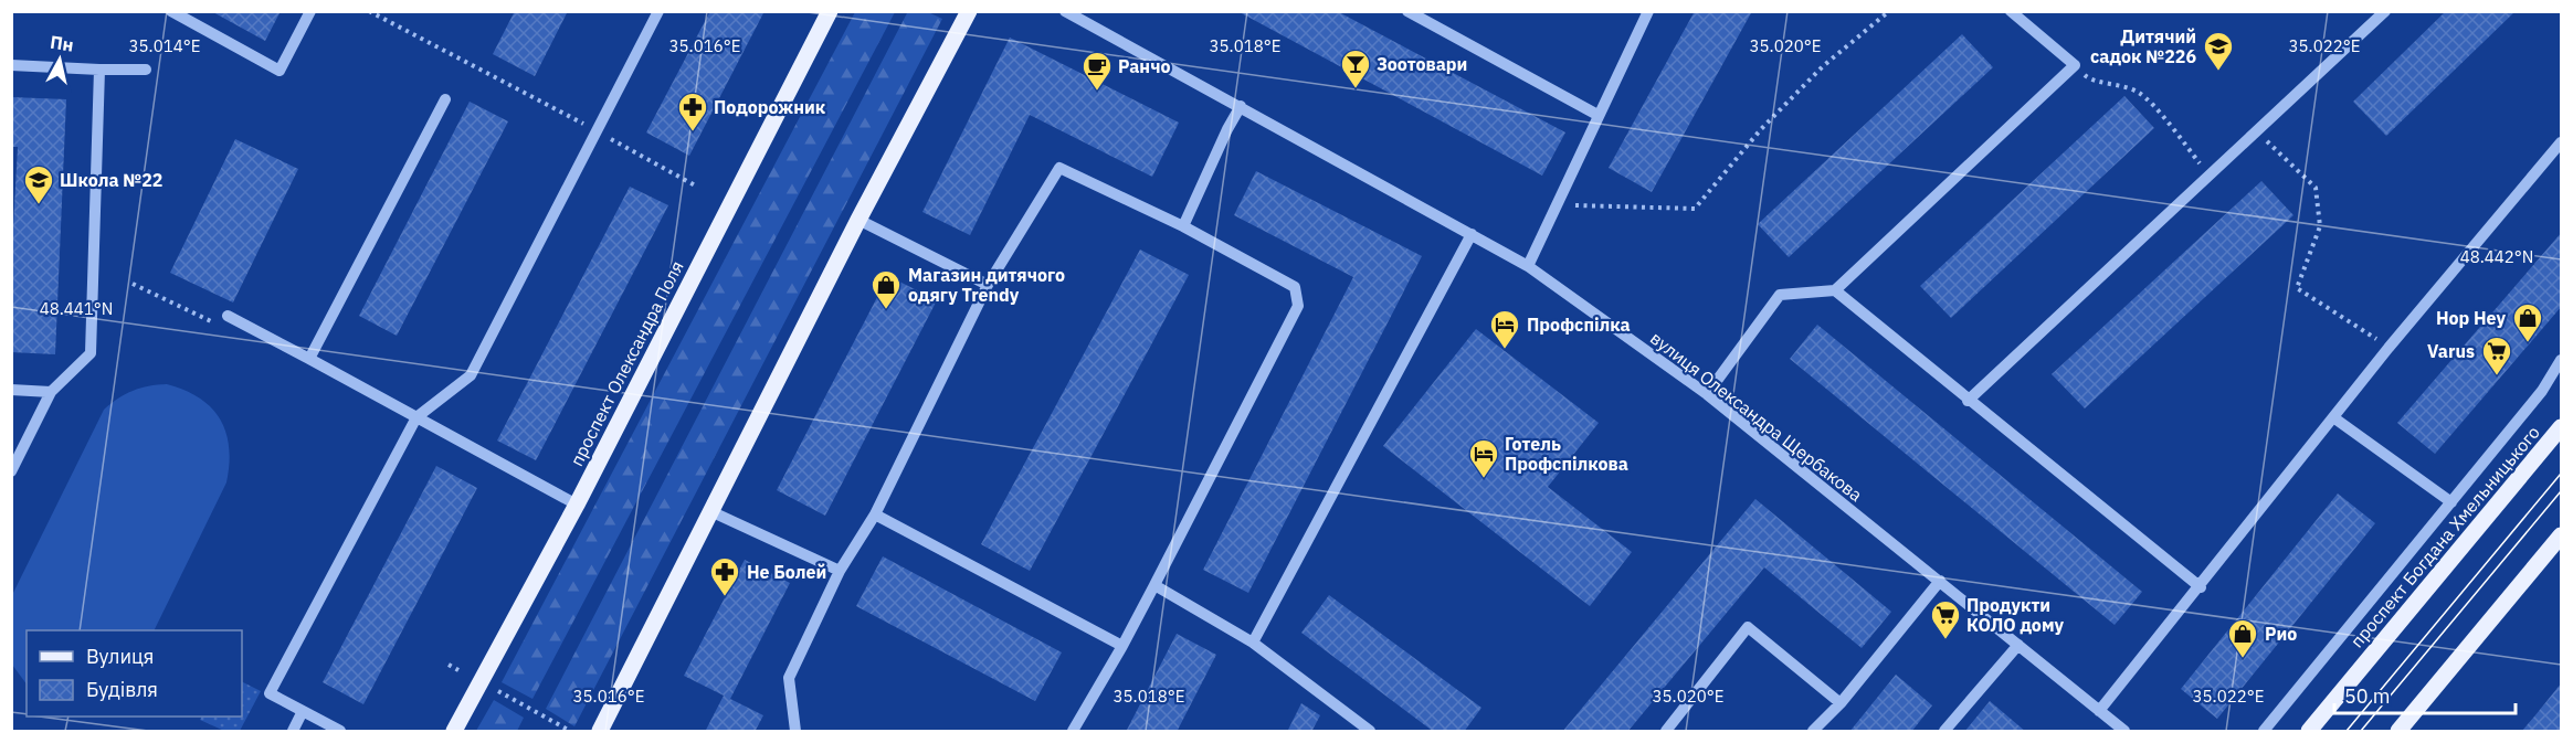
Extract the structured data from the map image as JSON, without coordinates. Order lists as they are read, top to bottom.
{
  "streets": {
    "main road": ["проспект Олександра Поля", "проспект Богдана Хмельницького"],
    "street": ["вулиця Олександра Щербакова"]
  },
  "places": {
    "school or university": ["Дитячий садок №226", "Школа №22"],
    "bar": ["Зоотовари"],
    "cafe": ["Ранчо"],
    "pharmacy": ["Подорожник", "Не Болей"],
    "shop": ["Магазин дитячого одягу Trendy", "Hop Hey", "Рио"],
    "hotel": ["Профспілка", "Готель Профспілкова"],
    "supermarket": ["Varus", "Продукти КОЛО дому"]
  },
  "legend": ["Вулиця", "Будівля"],
  "scale_bar": "50 m",
  "north": "top",
  "coordinates": [
    "35.014°E",
    "35.016°E",
    "35.018°E",
    "35.020°E",
    "35.022°E",
    "48.442°N",
    "48.441°N"
  ]
}
